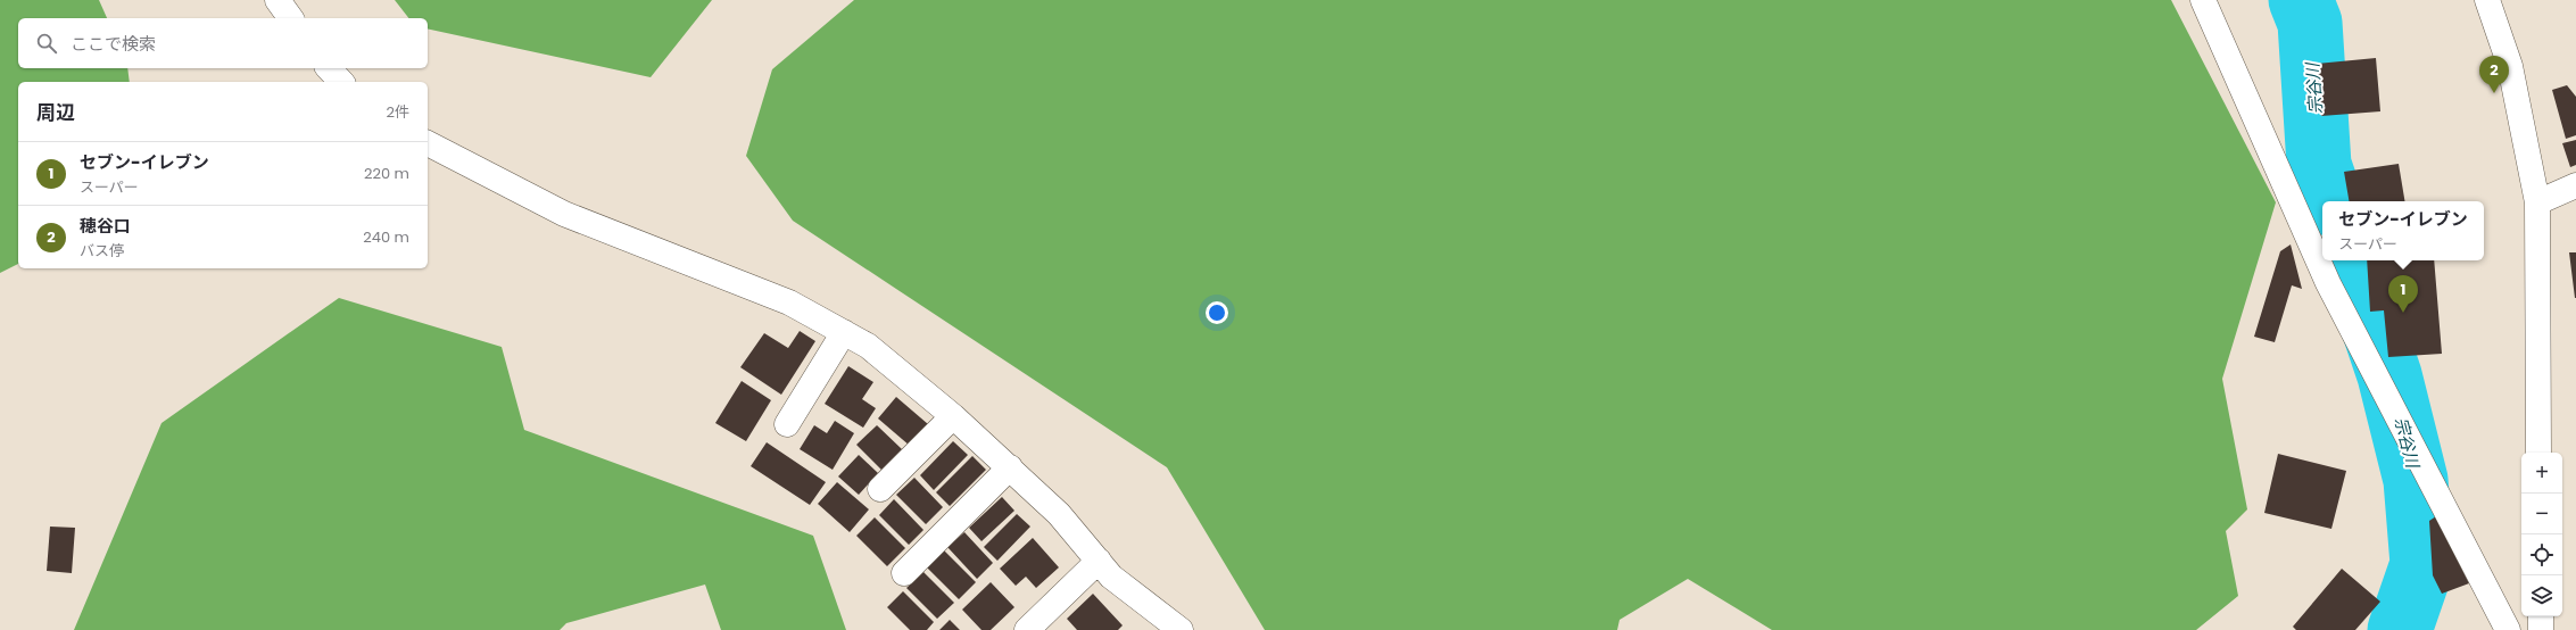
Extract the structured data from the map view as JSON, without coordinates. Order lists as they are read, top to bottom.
{
  "water": ["宗谷川"],
  "page": {
    "search": "ここで検索",
    "pins": ["2", "1"],
    "heading": ["周辺", "2件"],
    "list": [
      {
        "mark": "1",
        "name": "セブン-イレブン",
        "note": "スーパー",
        "value": "220 m"
      },
      {
        "mark": "2",
        "name": "穂谷口",
        "note": "バス停",
        "value": "240 m"
      }
    ],
    "popup": ["セブン-イレブン", "スーパー"],
    "map_buttons": ["+", "−"]
  }
}
